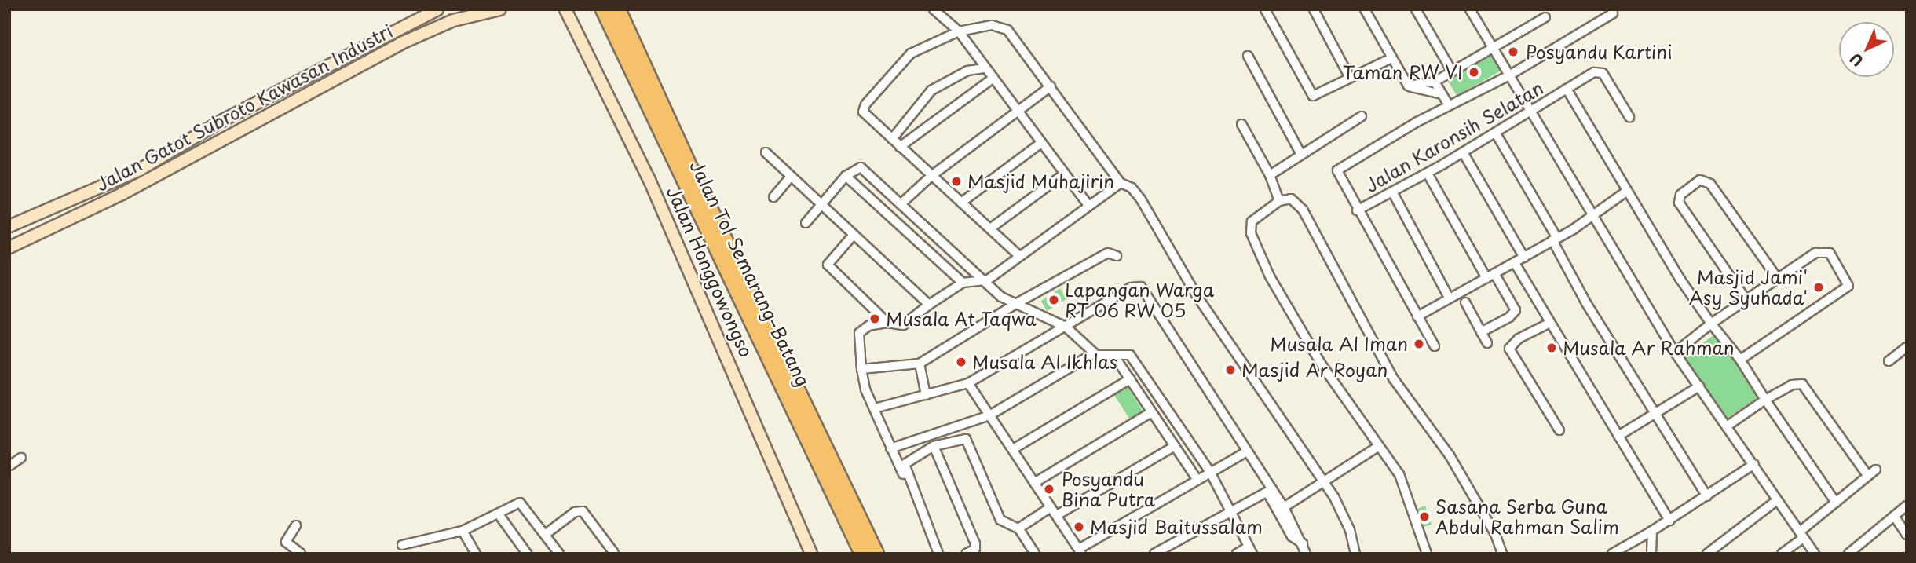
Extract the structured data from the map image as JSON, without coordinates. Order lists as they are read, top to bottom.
{
  "streets": {
    "highway": ["Jalan Tol Semarang–Batang"],
    "street": ["Jalan Gatot Subroto Kawasan Industri", "Jalan Karonsih Selatan", "Jalan Honggowongso"]
  },
  "places": [
    "Posyandu Kartini",
    "Taman RW VI",
    "Masjid Muhajirin",
    "Masjid Jami' Asy Syuhada'",
    "Lapangan Warga RT 06 RW 05",
    "Musala At Taqwa",
    "Musala Al Iman",
    "Musala Ar Rahman",
    "Musala Al Ikhlas",
    "Masjid Ar Royan",
    "Posyandu Bina Putra",
    "Sasana Serba Guna Abdul Rahman Salim",
    "Masjid Baitussalam"
  ],
  "north": "bottom left"
}
